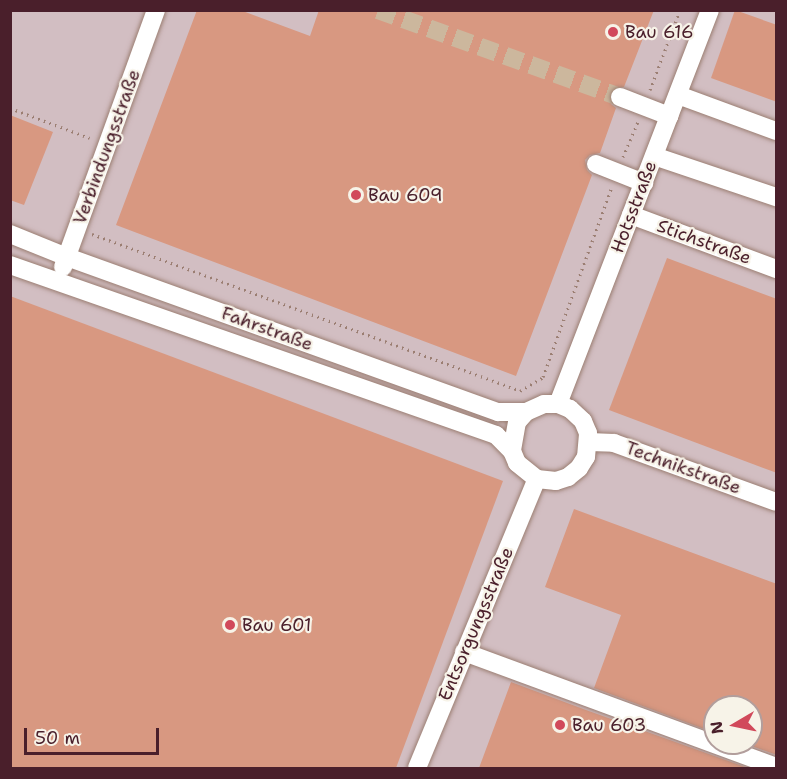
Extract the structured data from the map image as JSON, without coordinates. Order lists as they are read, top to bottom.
{
  "streets": {
    "lane": [
      "Verbindungsstraße",
      "Hotsstraße",
      "Stichstraße",
      "Fahrstraße",
      "Technikstraße",
      "Entsorgungsstraße"
    ]
  },
  "crossings": [
    ["Verbindungsstraße", "Fahrstraße"],
    ["Hotsstraße", "Stichstraße"],
    ["Hotsstraße", "Fahrstraße"],
    ["Hotsstraße", "Technikstraße"],
    ["Hotsstraße", "Entsorgungsstraße"],
    ["Fahrstraße", "Technikstraße"],
    ["Fahrstraße", "Entsorgungsstraße"],
    ["Technikstraße", "Entsorgungsstraße"]
  ],
  "places": [
    "Bau 616",
    "Bau 609",
    "Bau 601",
    "Bau 603"
  ],
  "scale_bar": "50 m",
  "north": "left"
}
